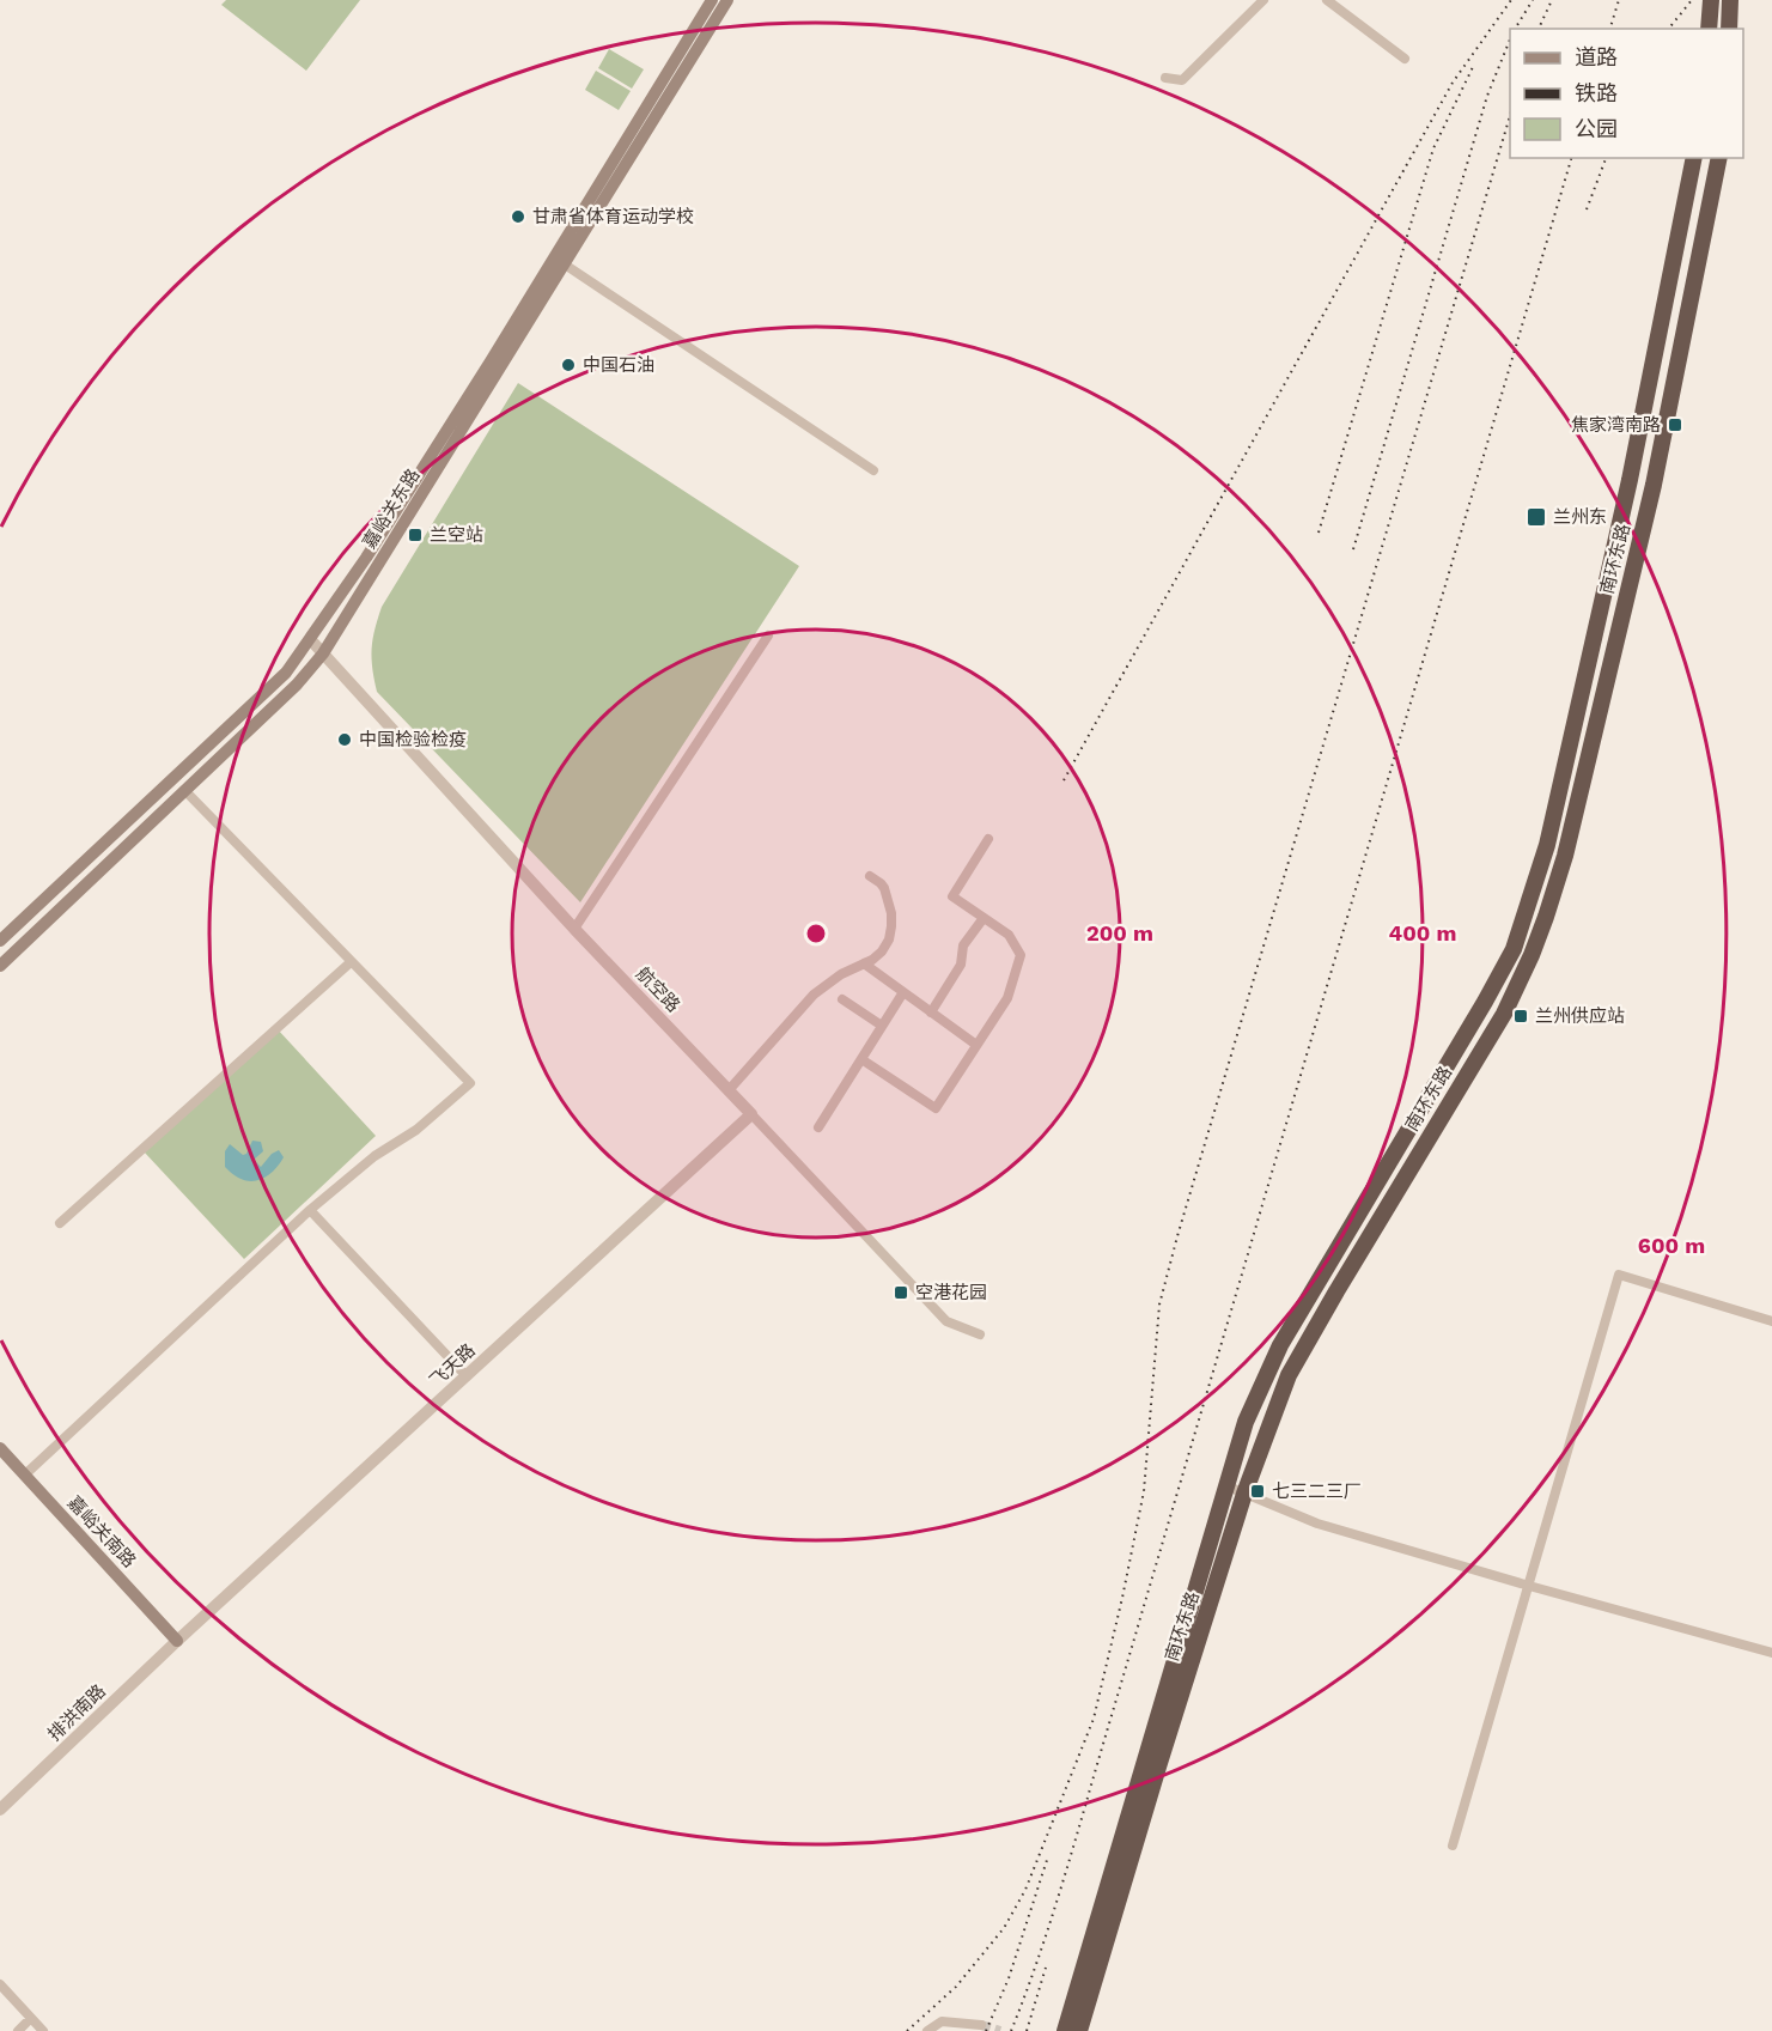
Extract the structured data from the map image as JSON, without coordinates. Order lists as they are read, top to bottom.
{
  "streets": {
    "highway": ["南环东路"],
    "main road": ["嘉峪关东路", "嘉峪关南路"],
    "street": ["航空路", "飞天路", "排洪南路"]
  },
  "crossings": [
    ["嘉峪关东路", "航空路"],
    ["航空路", "飞天路"],
    ["飞天路", "嘉峪关南路"],
    ["飞天路", "排洪南路"],
    ["嘉峪关南路", "排洪南路"]
  ],
  "places": {
    "other": ["甘肃省体育运动学校", "中国石油", "中国检验检疫"],
    "transit": [
      "焦家湾南路",
      "兰州东",
      "兰空站",
      "兰州供应站",
      "空港花园",
      "七三二三厂"
    ]
  },
  "legend": ["道路", "铁路", "公园"],
  "rings": ["200 m", "400 m", "600 m"]
}
